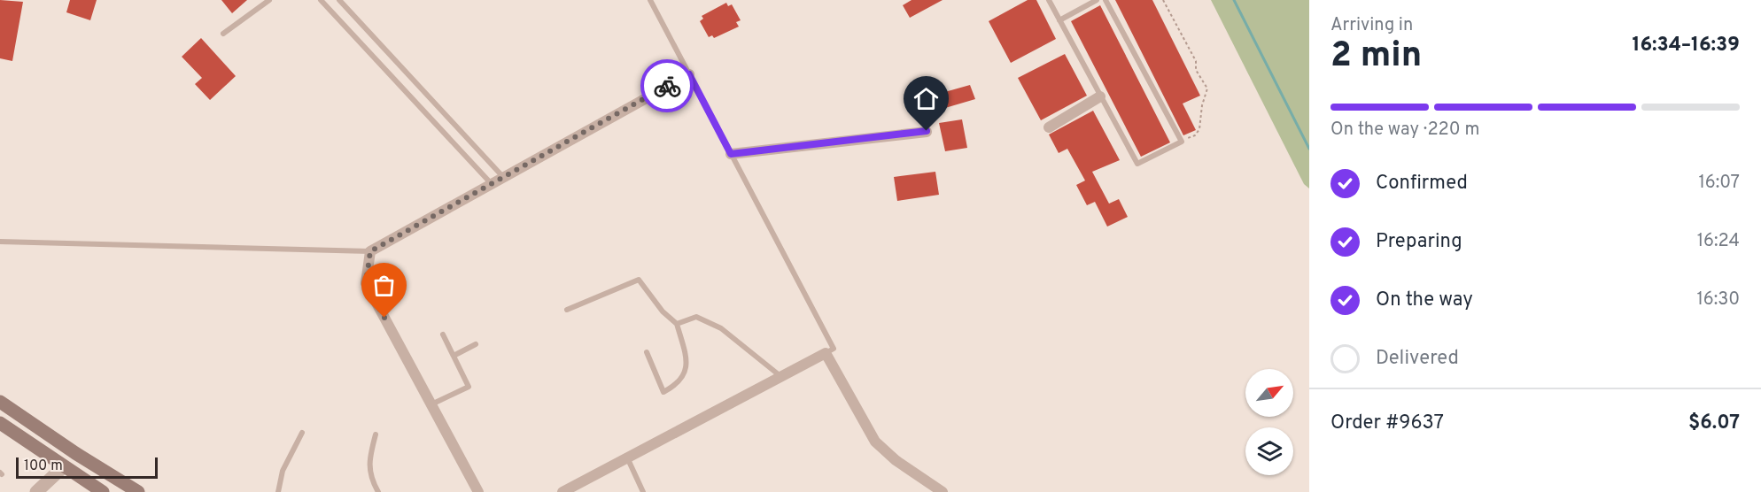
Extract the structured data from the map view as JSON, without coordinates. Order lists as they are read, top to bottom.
{
  "scale_bar": "100 m",
  "north": "top right",
  "page": {
    "heading": ["2 min", "Arriving in", "16:34–16:39"],
    "panel": ["Order #9637", "$6.07"],
    "bar": "On the way · 220 m",
    "list": [
      ["Confirmed", "16:07"],
      ["Preparing", "16:24"],
      ["On the way", "16:30"],
      "Delivered"
    ],
    "scale": "100 m"
  }
}
